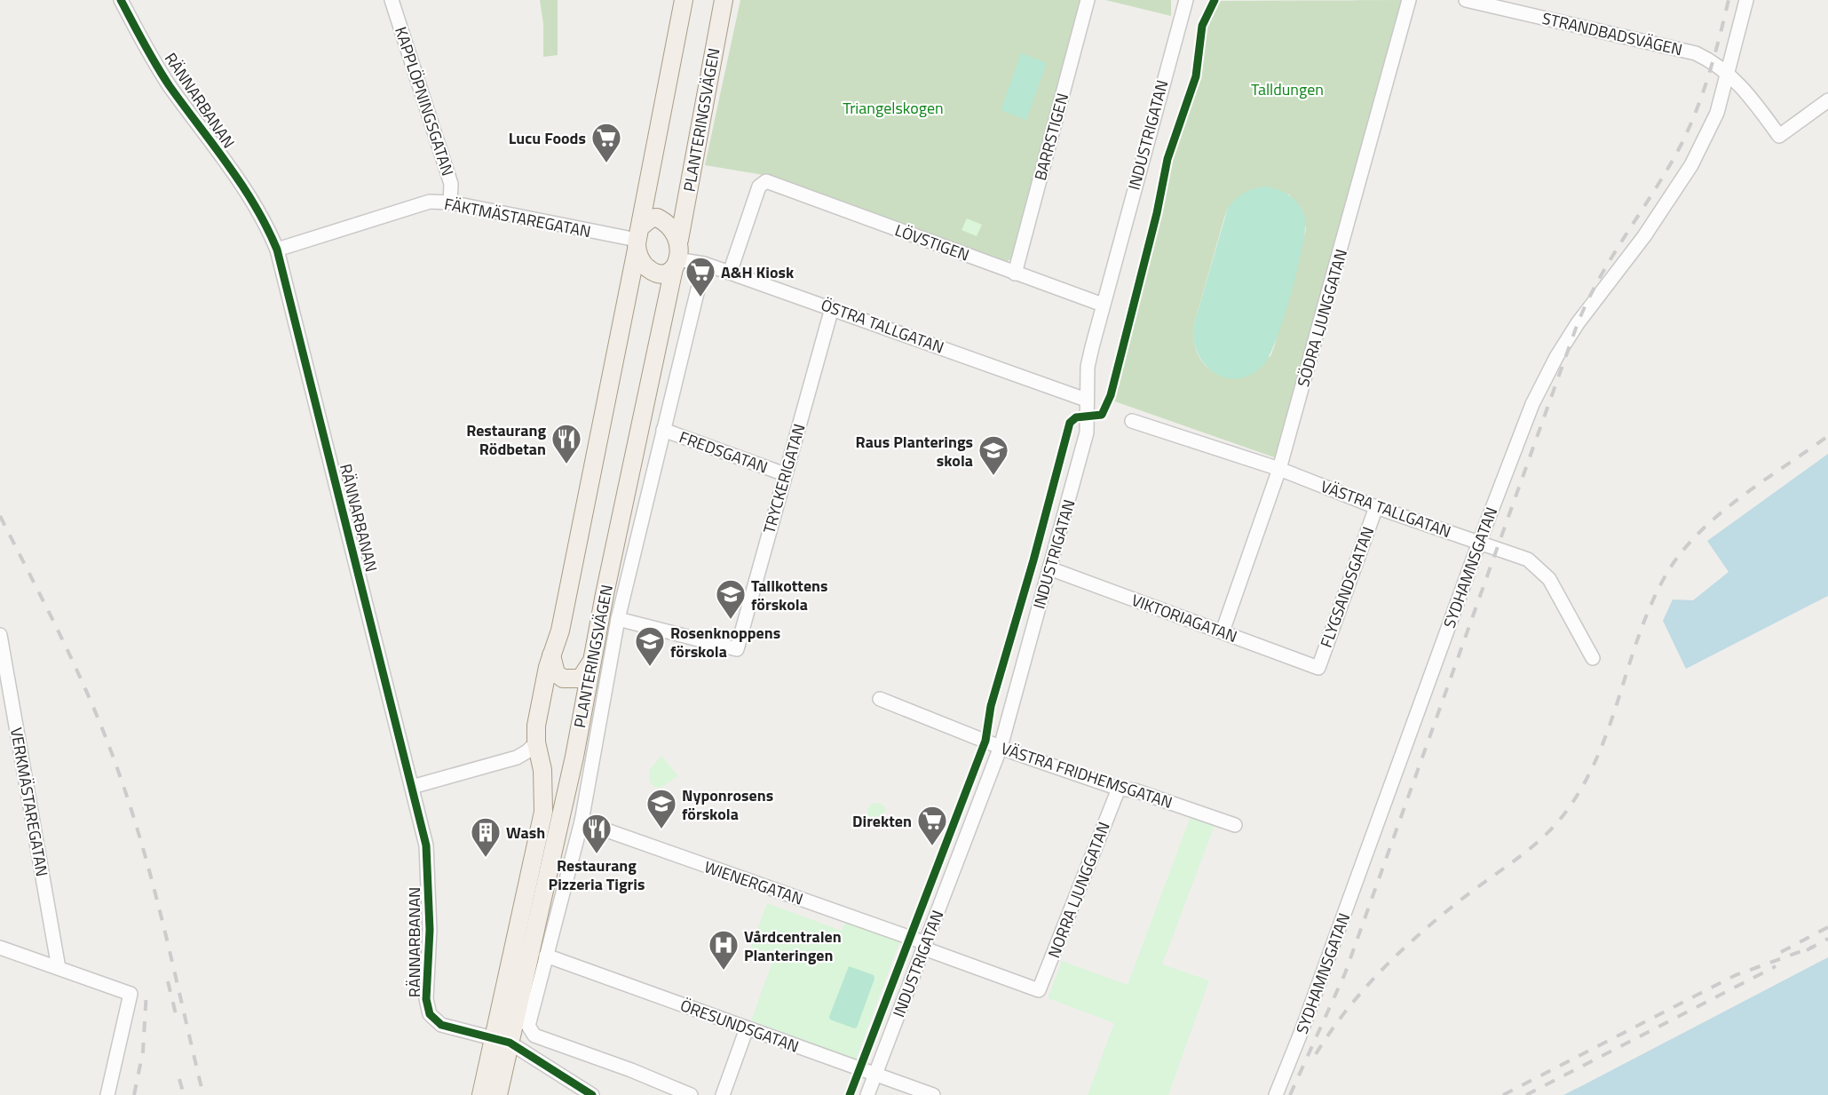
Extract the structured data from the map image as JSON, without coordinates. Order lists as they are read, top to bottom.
{
  "streets": {
    "main road": ["PLANTERINGSVÄGEN"],
    "street": [
      "STRANDBADSVÄGEN",
      "RÄNNARBANAN",
      "KAPPLÖPNINGSGATAN",
      "INDUSTRIGATAN",
      "BARRSTIGEN",
      "FÄKTMÄSTAREGATAN",
      "LÖVSTIGEN",
      "SÖDRA LJUNGGATAN",
      "ÖSTRA TALLGATAN",
      "FREDSGATAN",
      "TRYCKERIGATAN",
      "VÄSTRA TALLGATAN",
      "SYDHAMNSGATAN",
      "FLYGSANDSGATAN",
      "VIKTORIAGATAN",
      "VÄSTRA FRIDHEMSGATAN",
      "VERKMÄSTAREGATAN",
      "WIENERGATAN",
      "NORRA LJUNGGATAN",
      "ÖRESUNDSGATAN"
    ]
  },
  "crossings": [
    ["STRANDBADSVÄGEN", "SYDHAMNSGATAN"],
    ["RÄNNARBANAN", "PLANTERINGSVÄGEN"],
    ["RÄNNARBANAN", "FÄKTMÄSTAREGATAN"],
    ["KAPPLÖPNINGSGATAN", "FÄKTMÄSTAREGATAN"],
    ["PLANTERINGSVÄGEN", "FÄKTMÄSTAREGATAN"],
    ["PLANTERINGSVÄGEN", "ÖSTRA TALLGATAN"],
    ["PLANTERINGSVÄGEN", "FREDSGATAN"],
    ["PLANTERINGSVÄGEN", "TRYCKERIGATAN"],
    ["PLANTERINGSVÄGEN", "WIENERGATAN"],
    ["PLANTERINGSVÄGEN", "ÖRESUNDSGATAN"],
    ["INDUSTRIGATAN", "LÖVSTIGEN"],
    ["INDUSTRIGATAN", "ÖSTRA TALLGATAN"],
    ["INDUSTRIGATAN", "VIKTORIAGATAN"],
    ["INDUSTRIGATAN", "VÄSTRA FRIDHEMSGATAN"],
    ["INDUSTRIGATAN", "WIENERGATAN"],
    ["INDUSTRIGATAN", "ÖRESUNDSGATAN"],
    ["BARRSTIGEN", "LÖVSTIGEN"],
    ["FÄKTMÄSTAREGATAN", "ÖSTRA TALLGATAN"],
    ["LÖVSTIGEN", "ÖSTRA TALLGATAN"],
    ["SÖDRA LJUNGGATAN", "VÄSTRA TALLGATAN"],
    ["SÖDRA LJUNGGATAN", "VIKTORIAGATAN"],
    ["ÖSTRA TALLGATAN", "TRYCKERIGATAN"],
    ["FREDSGATAN", "TRYCKERIGATAN"],
    ["VÄSTRA TALLGATAN", "SYDHAMNSGATAN"],
    ["VÄSTRA TALLGATAN", "FLYGSANDSGATAN"],
    ["FLYGSANDSGATAN", "VIKTORIAGATAN"],
    ["VÄSTRA FRIDHEMSGATAN", "NORRA LJUNGGATAN"],
    ["WIENERGATAN", "NORRA LJUNGGATAN"]
  ],
  "parks": ["Talldungen", "Triangelskogen"],
  "places": {
    "supermarket": ["Lucu Foods", "A&H Kiosk", "Direkten"],
    "restaurant": ["Restaurang Rödbetan", "Restaurang Pizzeria Tigris"],
    "school or university": [
      "Raus Planterings skola",
      "Tallkottens förskola",
      "Rosenknoppens förskola",
      "Nyponrosens förskola"
    ],
    "building": ["Wash"],
    "hospital": ["Vårdcentralen Planteringen"]
  }
}
